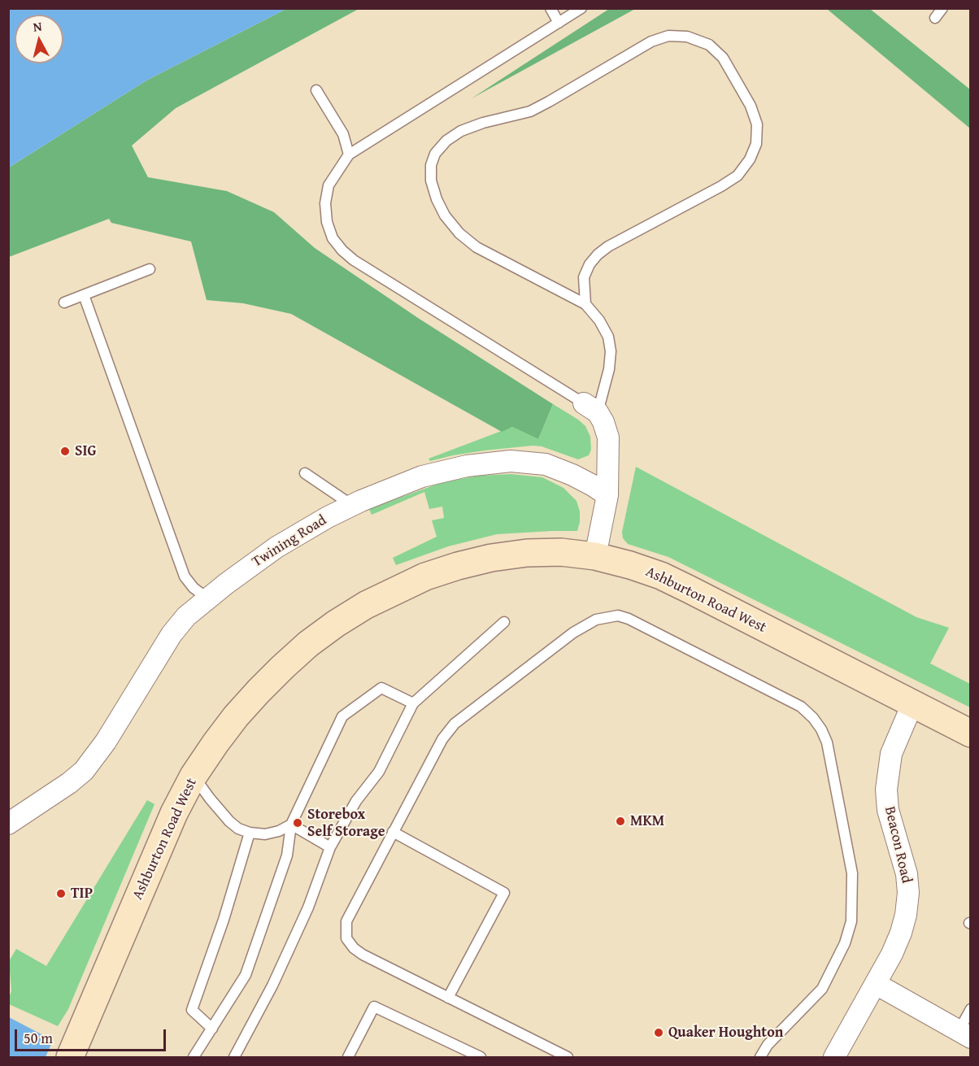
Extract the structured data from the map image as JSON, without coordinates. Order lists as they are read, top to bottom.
{
  "streets": {
    "main road": ["Ashburton Road West"],
    "street": ["Twining Road", "Beacon Road"]
  },
  "crossings": [
    ["Ashburton Road West", "Beacon Road"]
  ],
  "places": [
    "SIG",
    "MKM",
    "Storebox Self Storage",
    "TIP",
    "Quaker Houghton"
  ],
  "scale_bar": "50 m",
  "north": "top"
}
